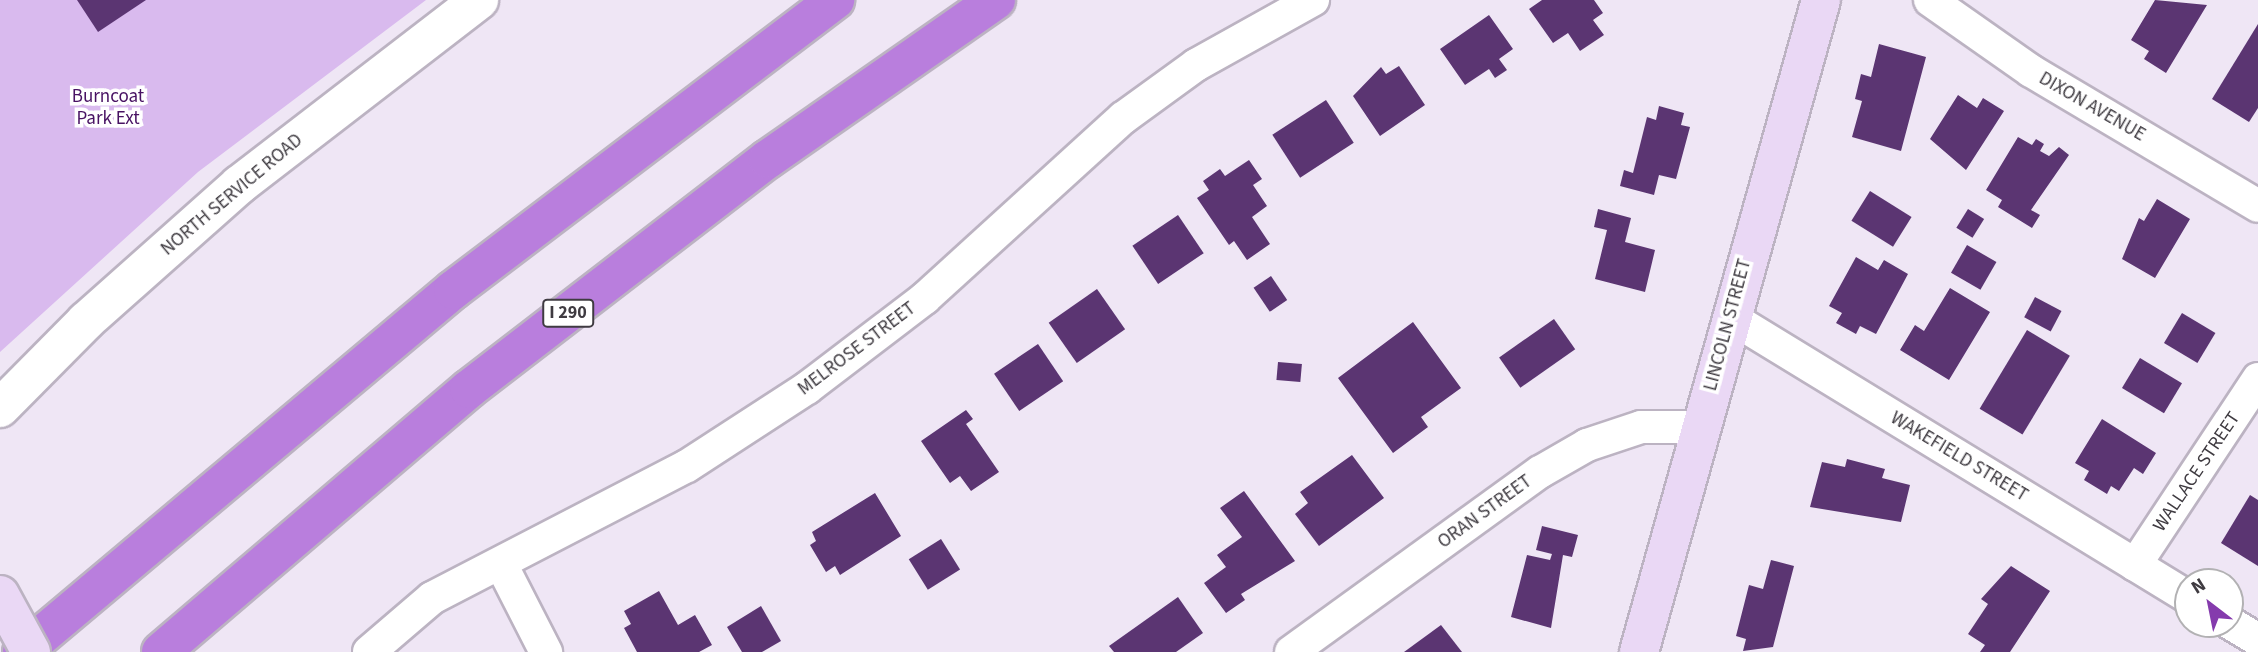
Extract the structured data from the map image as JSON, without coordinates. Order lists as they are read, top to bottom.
{
  "streets": {
    "highway": ["I 290"],
    "main road": ["LINCOLN STREET"],
    "street": [
      "DIXON AVENUE",
      "NORTH SERVICE ROAD",
      "MELROSE STREET",
      "WAKEFIELD STREET",
      "WALLACE STREET",
      "ORAN STREET"
    ]
  },
  "crossings": [
    ["LINCOLN STREET", "WAKEFIELD STREET"],
    ["LINCOLN STREET", "ORAN STREET"],
    ["WAKEFIELD STREET", "WALLACE STREET"]
  ],
  "parks": ["Burncoat Park Ext"],
  "north": "top left"
}
